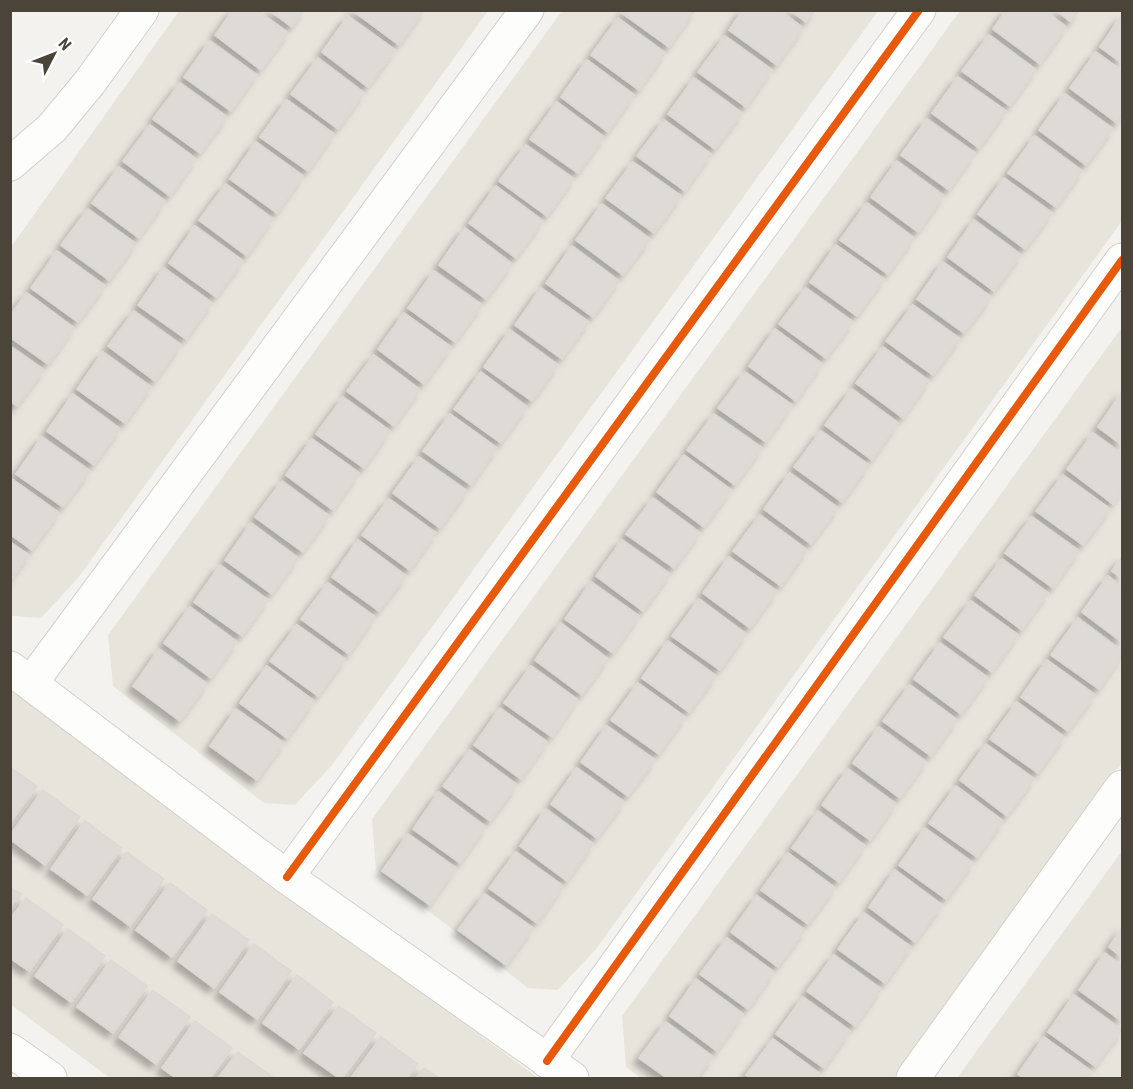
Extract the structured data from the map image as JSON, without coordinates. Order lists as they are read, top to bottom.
{
  "north": "top right"
}
